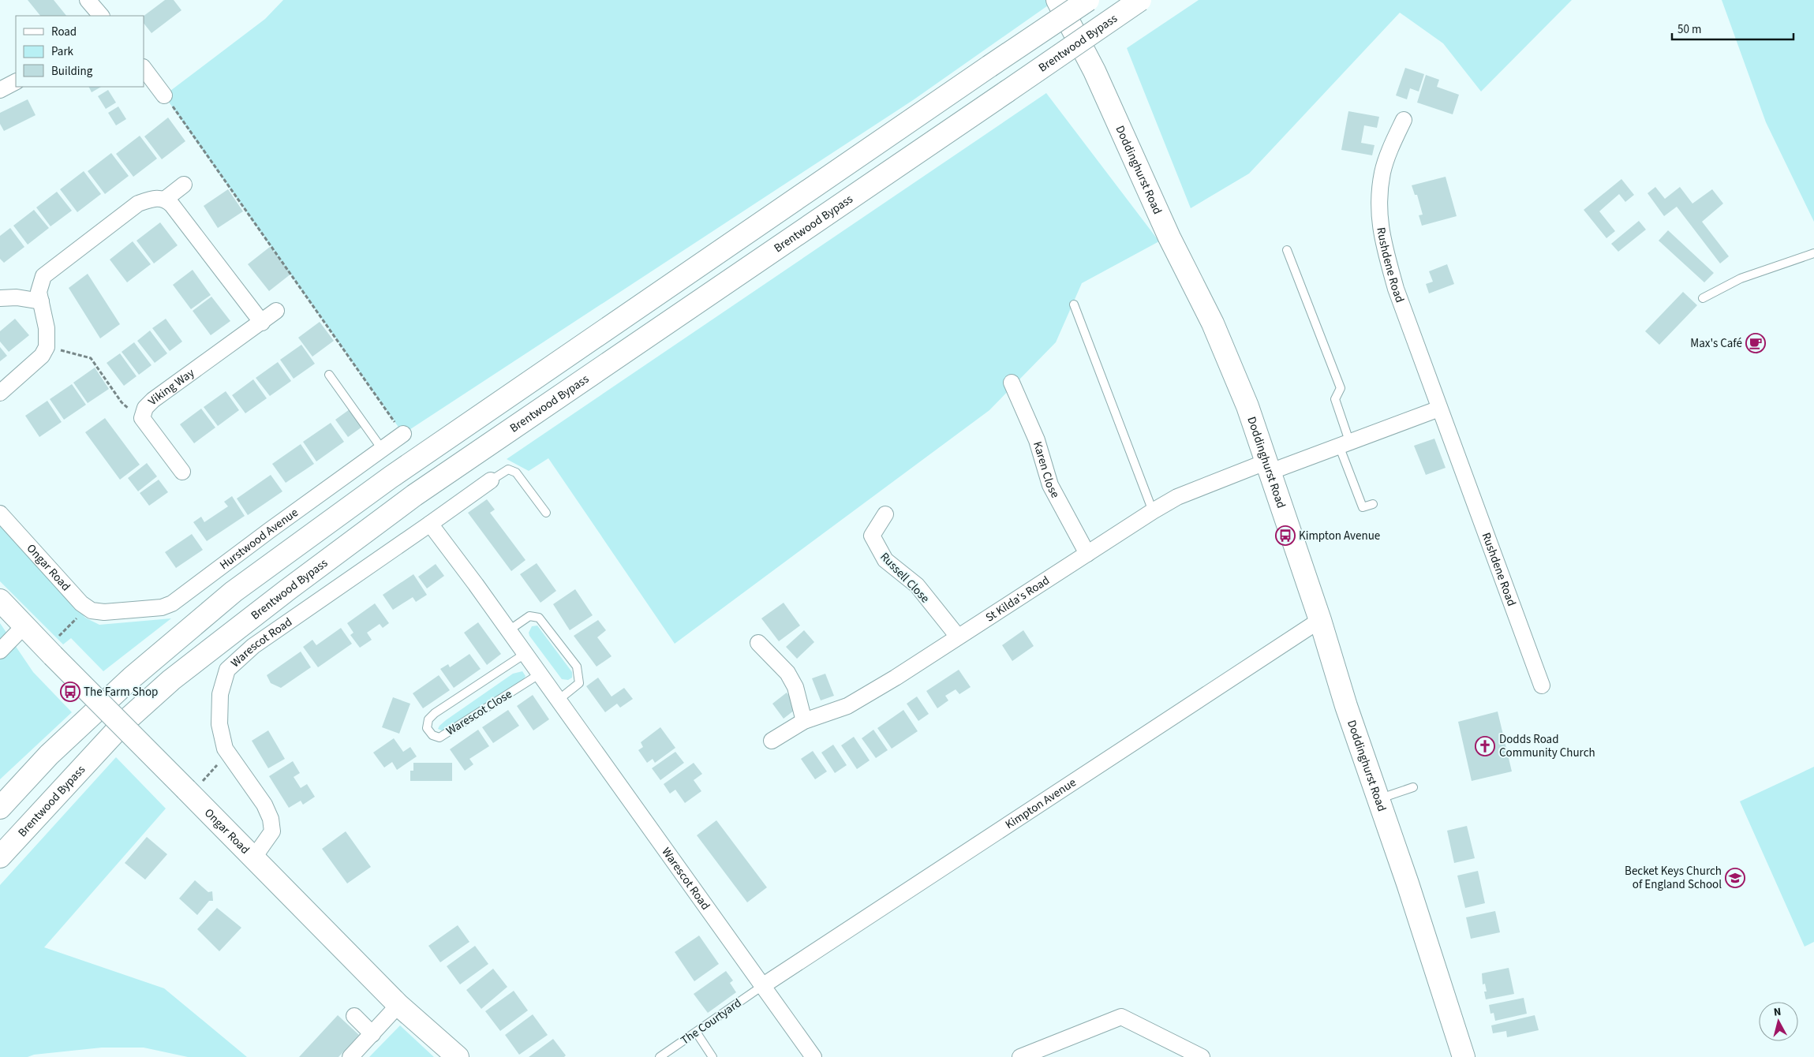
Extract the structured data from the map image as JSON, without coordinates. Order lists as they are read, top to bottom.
{
  "streets": {
    "main road": ["Brentwood Bypass", "Doddinghurst Road", "Ongar Road"],
    "street": [
      "Rushdene Road",
      "Viking Way",
      "Karen Close",
      "Hurstwood Avenue",
      "Russell Close",
      "St Kilda's Road",
      "Warescot Road",
      "Kimpton Avenue"
    ],
    "lane": ["Warescot Close", "The Courtyard"]
  },
  "crossings": [
    ["Doddinghurst Road", "St Kilda's Road"],
    ["Doddinghurst Road", "Kimpton Avenue"],
    ["Karen Close", "St Kilda's Road"],
    ["Hurstwood Avenue", "Ongar Road"],
    ["Ongar Road", "Warescot Road"],
    ["Russell Close", "St Kilda's Road"],
    ["Warescot Road", "Warescot Close"],
    ["Warescot Road", "Kimpton Avenue"],
    ["Warescot Road", "The Courtyard"],
    ["Kimpton Avenue", "The Courtyard"]
  ],
  "places": {
    "cafe": ["Max's Café"],
    "bus stop": ["Kimpton Avenue", "The Farm Shop"],
    "church": ["Dodds Road Community Church"],
    "school or university": ["Becket Keys Church of England School"]
  },
  "legend": ["Road", "Park", "Building"],
  "scale_bar": "50 m",
  "north": "top"
}
